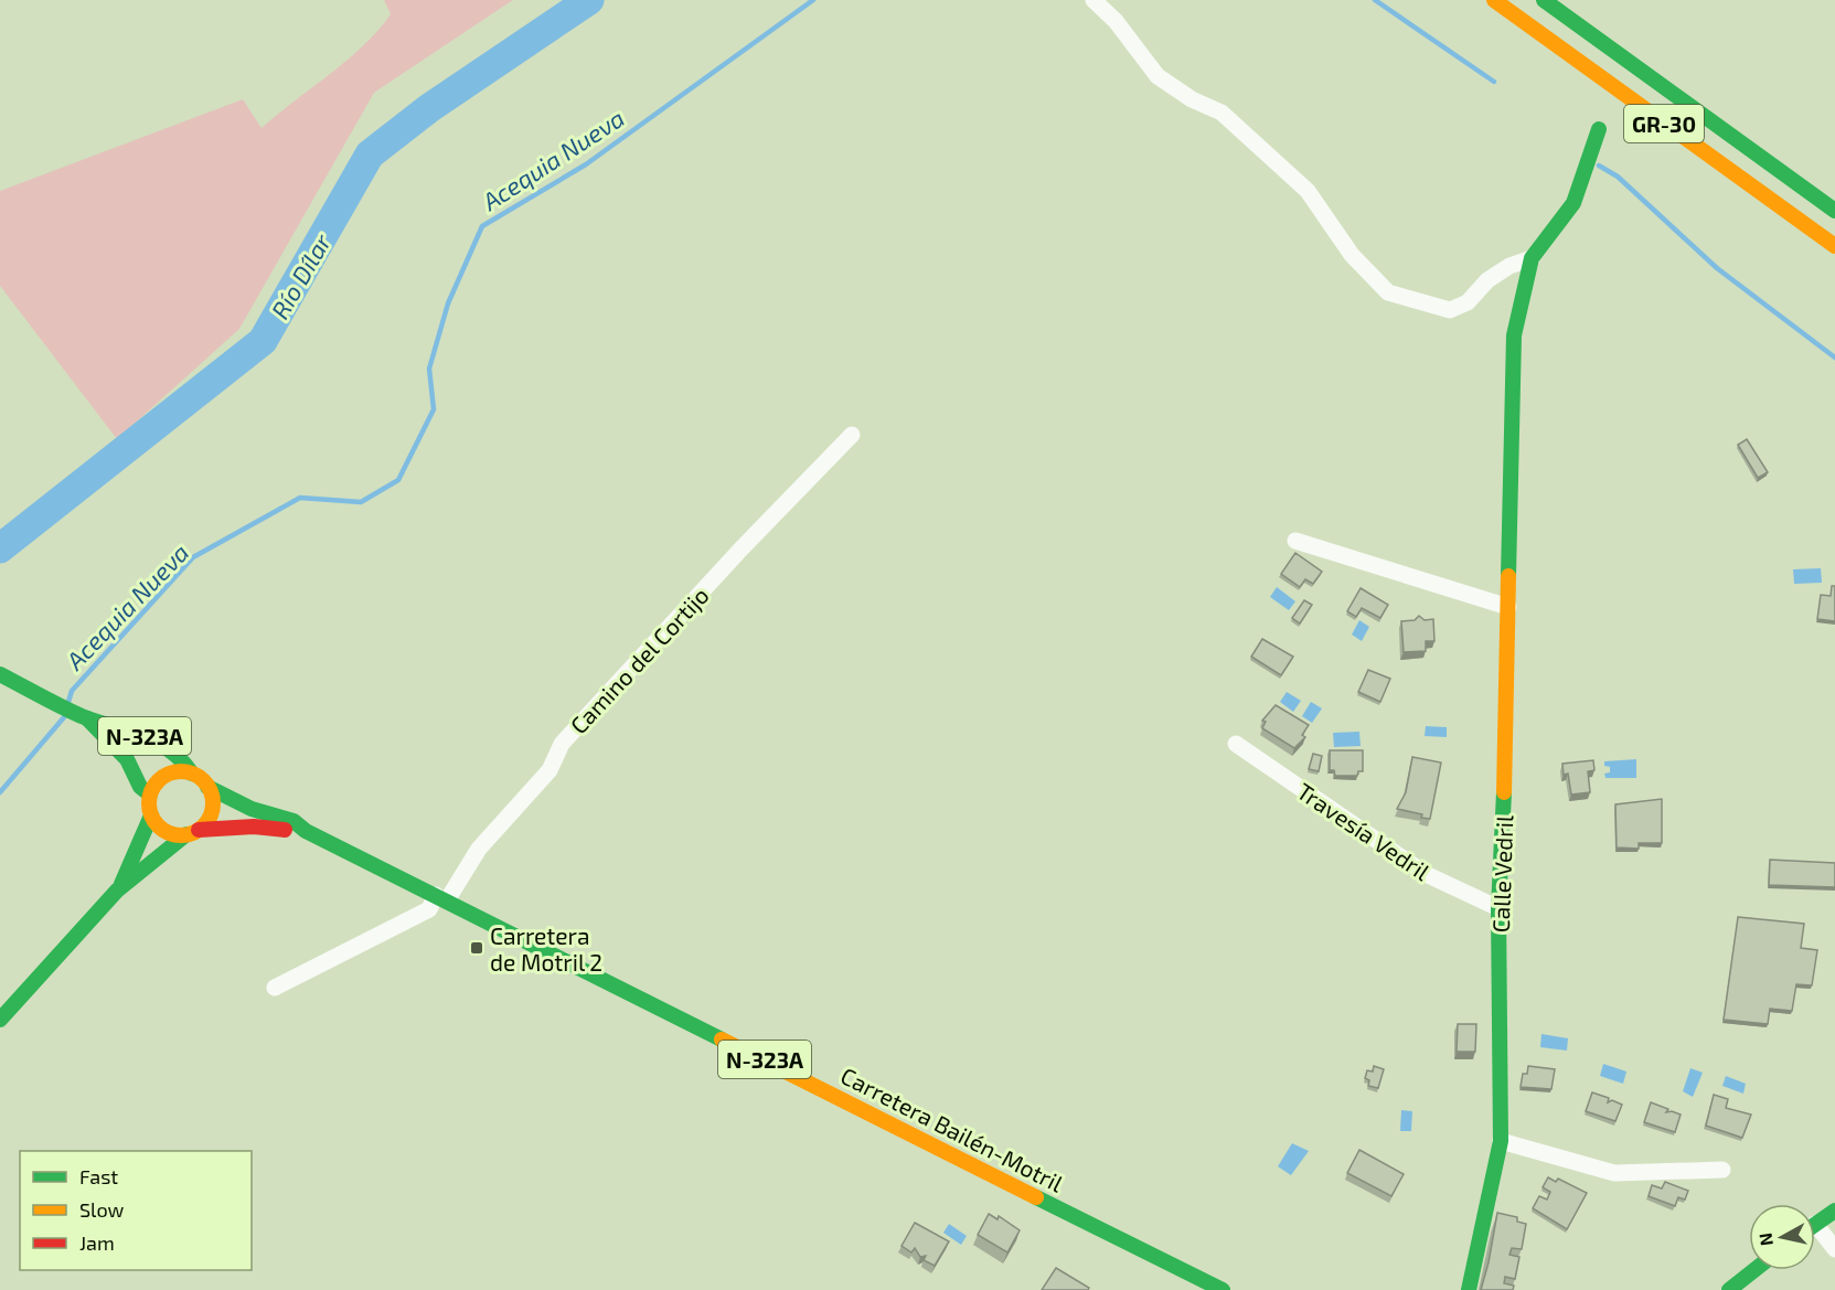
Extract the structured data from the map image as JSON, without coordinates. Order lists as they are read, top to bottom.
{
  "streets": {
    "main road": [
      "GR-30",
      "N-323A",
      "Calle Vedril",
      "Carretera Bailén-Motril"
    ],
    "street": ["Camino del Cortijo", "Travesía Vedril"]
  },
  "crossings": [
    ["Camino del Cortijo", "Carretera Bailén-Motril"],
    ["N-323A", "Carretera Bailén-Motril"],
    ["Travesía Vedril", "Calle Vedril"]
  ],
  "water": ["Acequia Nueva", "Río Dílar"],
  "places": {
    "transit": ["Carretera de Motril 2"]
  },
  "legend": ["Fast", "Slow", "Jam"],
  "north": "left"
}
